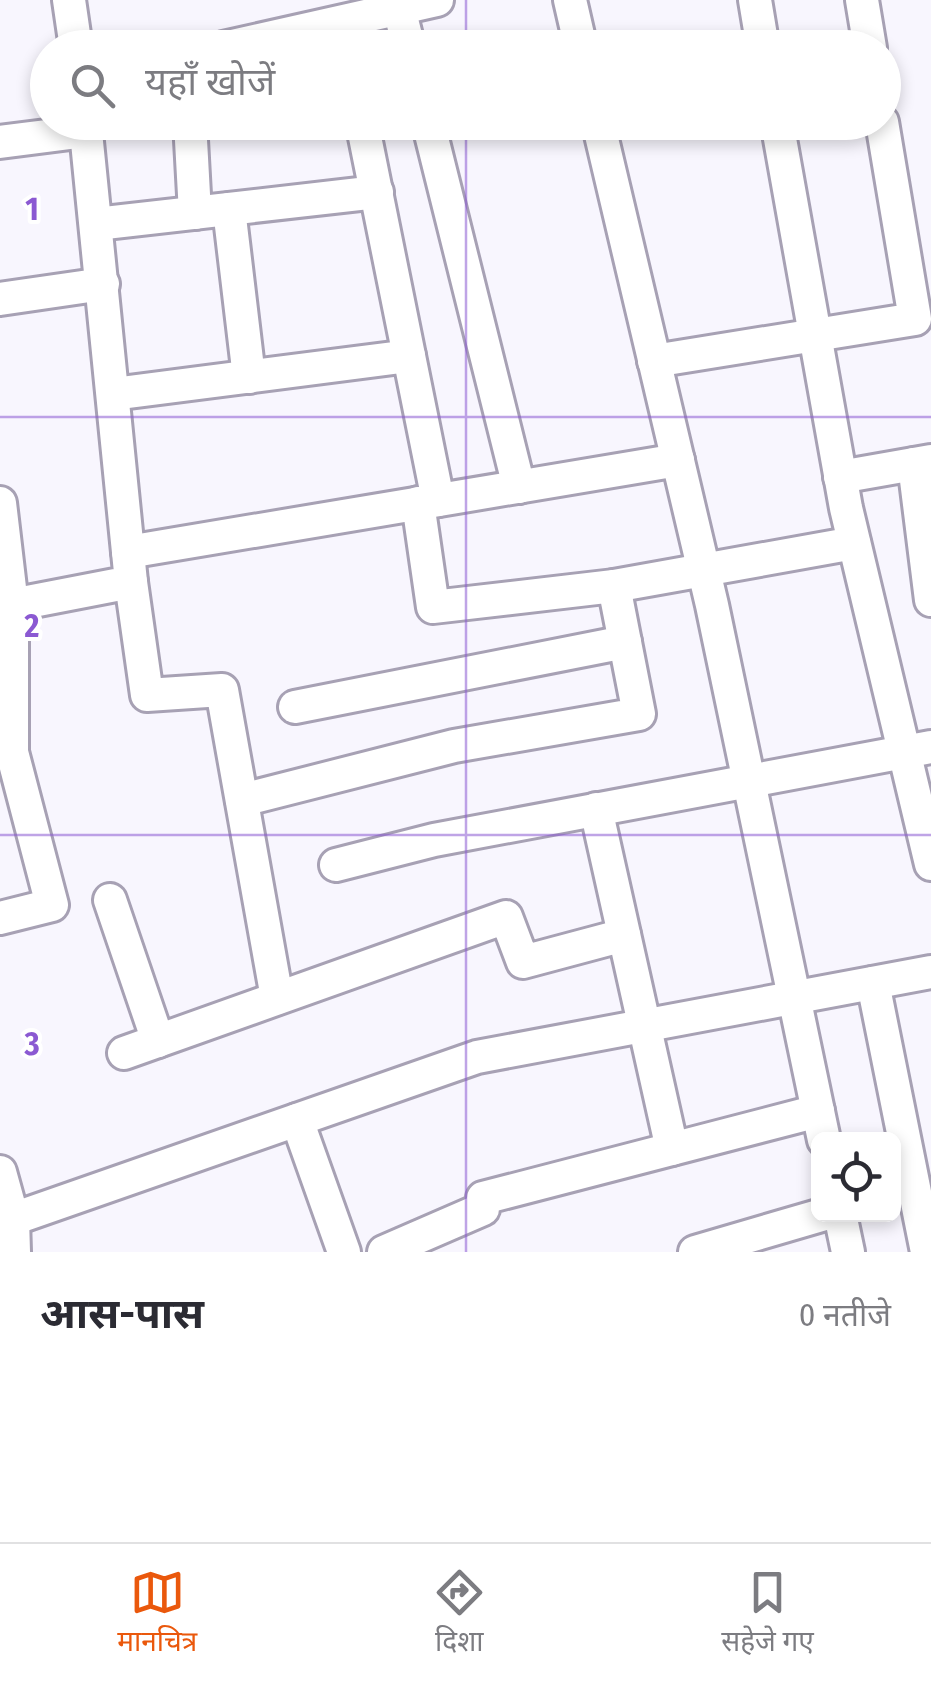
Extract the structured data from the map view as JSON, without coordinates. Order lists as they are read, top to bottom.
{
  "page": {
    "search": "यहाँ खोजें",
    "heading": ["आस-पास", "0 नतीजे"],
    "nav": ["मानचित्र", "दिशा", "सहेजे गए"]
  },
  "grid": {
    "rows": ["1", "2", "3"]
  }
}
